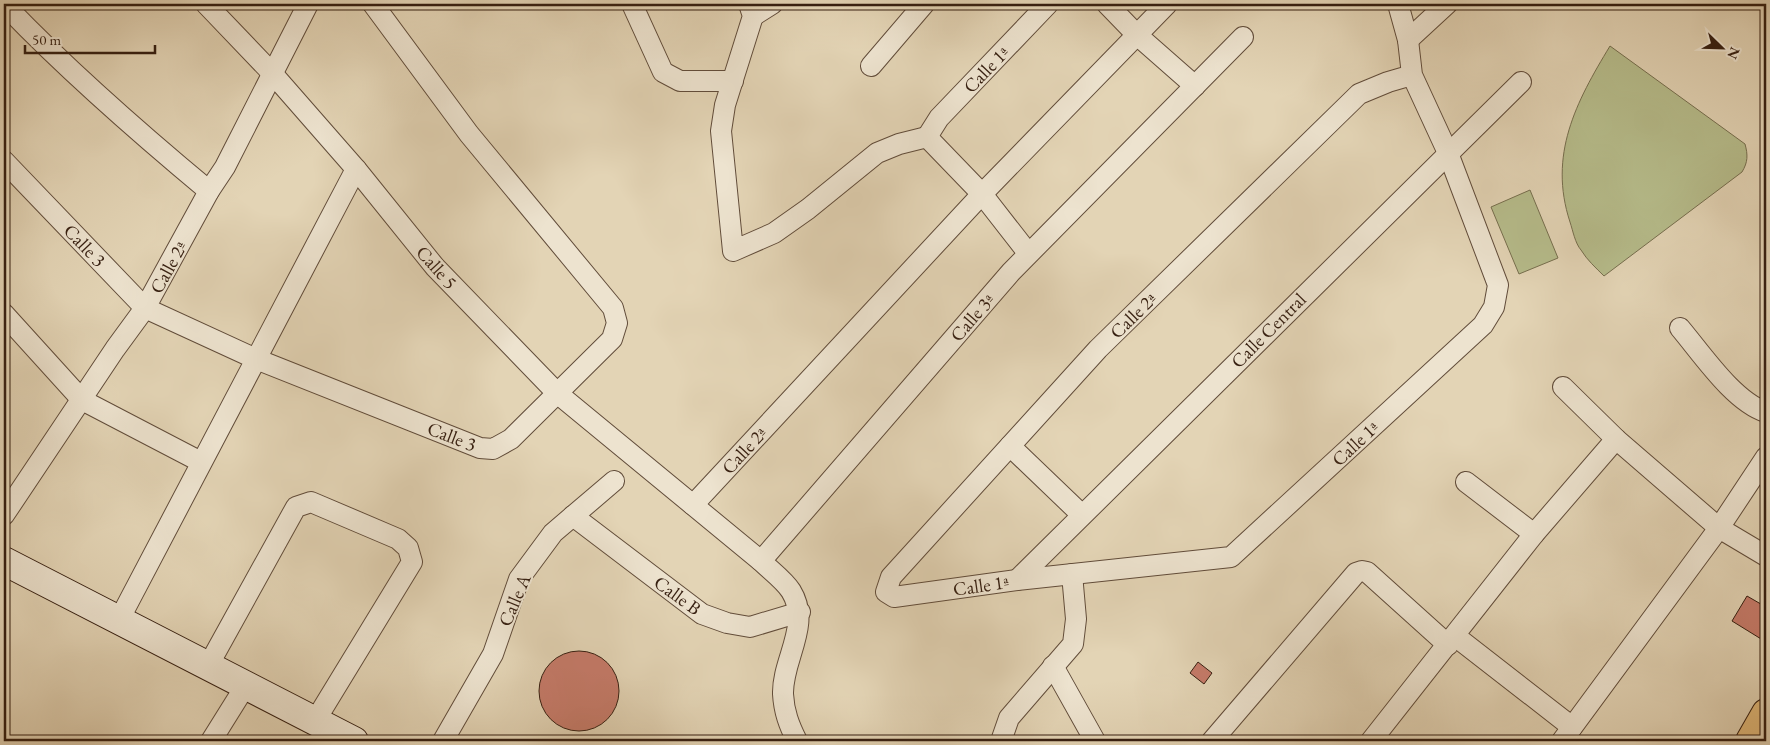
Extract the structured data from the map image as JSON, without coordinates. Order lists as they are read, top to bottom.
{
  "streets": {
    "street": [
      "Calle 1ª",
      "Calle 3",
      "Calle 2ª",
      "Calle 5",
      "Calle 3ª",
      "Calle Central",
      "Calle B",
      "Calle A"
    ]
  },
  "crossings": [
    ["Calle 1ª", "Calle 2ª"],
    ["Calle 1ª", "Calle Central"],
    ["Calle 3", "Calle 2ª"],
    ["Calle 3", "Calle 5"],
    ["Calle 2ª", "Calle 5"],
    ["Calle 5", "Calle 3ª"],
    ["Calle 5", "Calle B"],
    ["Calle B", "Calle A"]
  ],
  "scale_bar": "50 m",
  "north": "bottom right"
}
